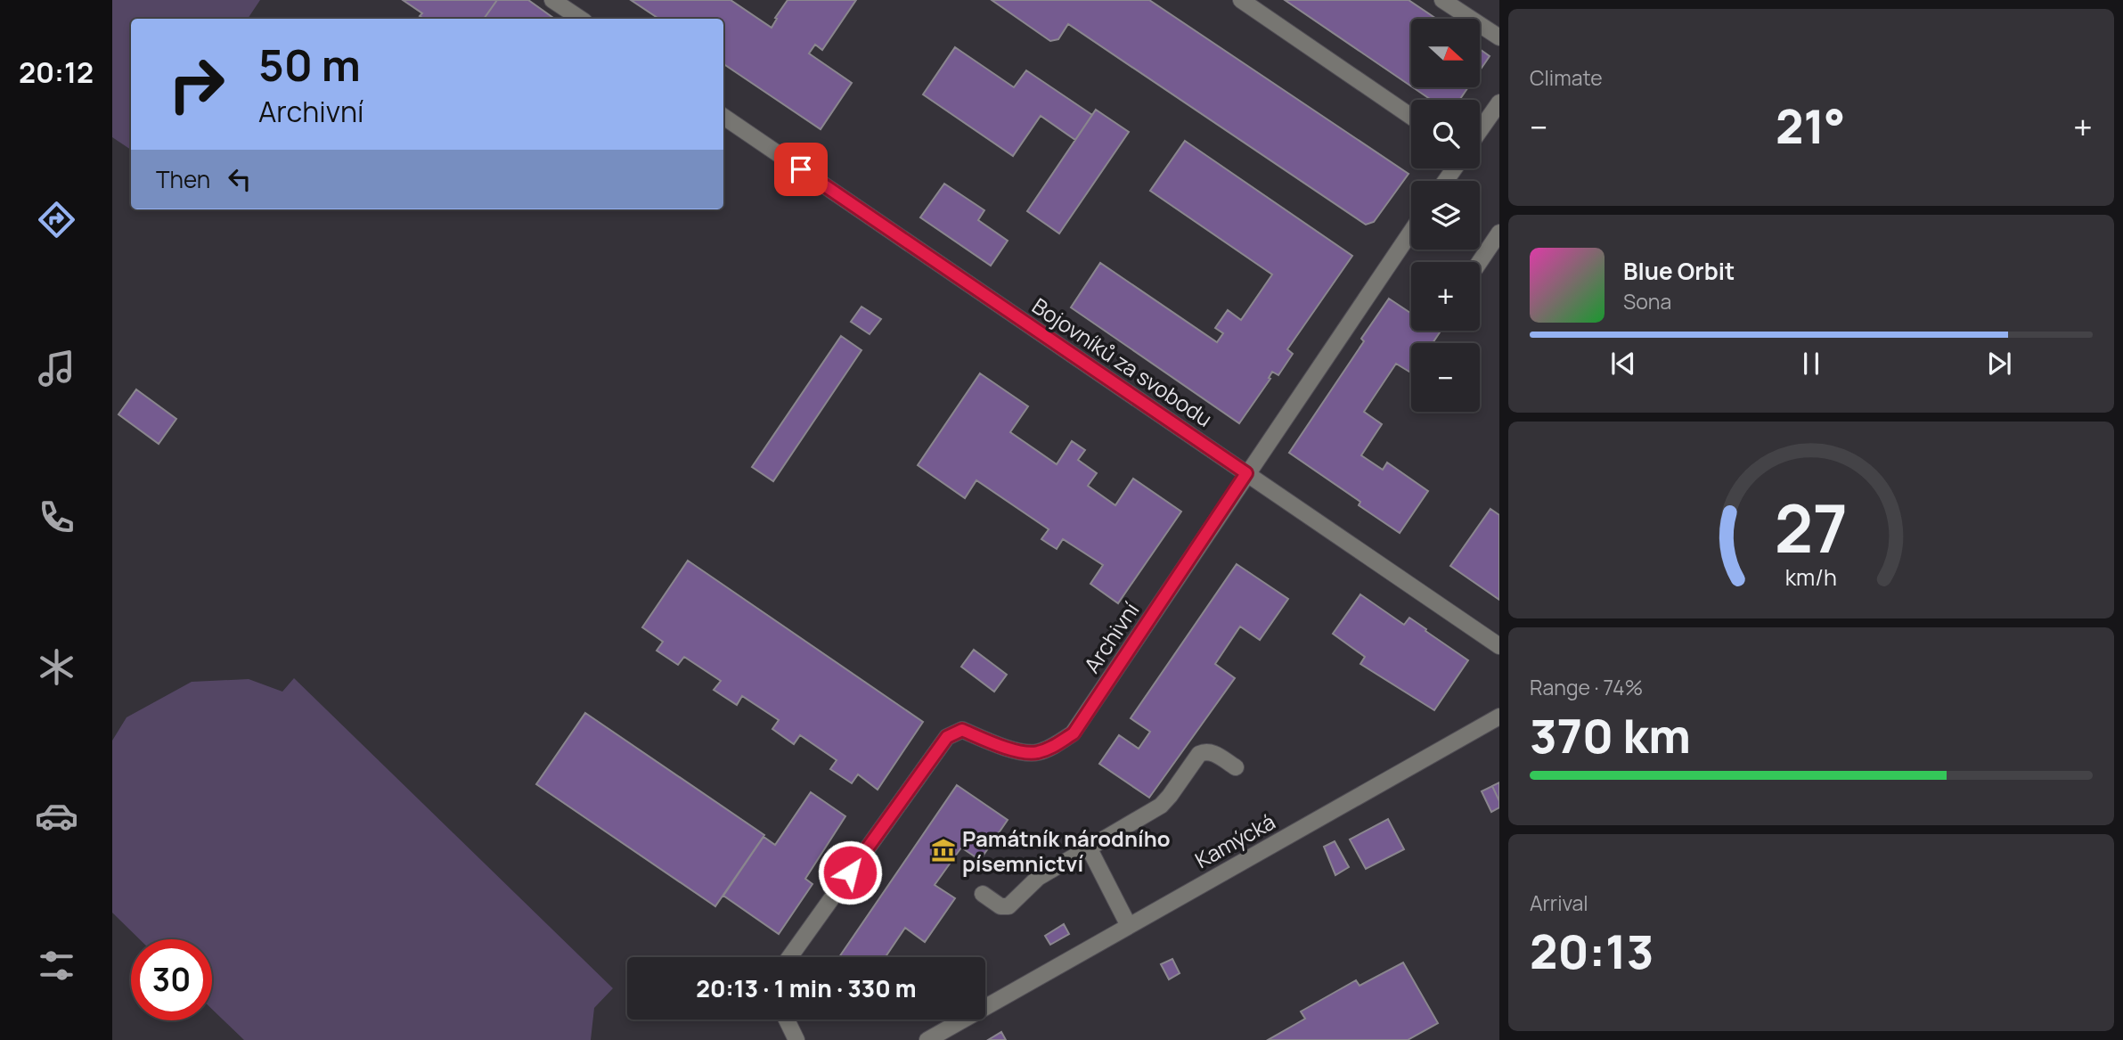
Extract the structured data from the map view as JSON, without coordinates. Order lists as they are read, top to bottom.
{
  "streets": {
    "street": ["Bojovníků za svobodu", "Archivní", "Kamýcká"]
  },
  "crossings": [
    ["Bojovníků za svobodu", "Archivní"]
  ],
  "places": {
    "museum": ["Památník národního písemnictví"]
  },
  "north": "right",
  "page": {
    "tabs": "20:12",
    "tile": [
      "Climate",
      ["Range · 74%", "370 km"],
      ["Arrival", "20:13"]
    ],
    "map_buttons": ["+", "−"],
    "turn": ["50 m", "Archivní"],
    "heat": ["−", "21°", "+"],
    "then": "Then",
    "song": ["Blue Orbit", "Sona"],
    "limit": "30",
    "trip": "20:13 · 1 min · 330 m",
    "gauge": ["27", "km/h"]
  }
}
